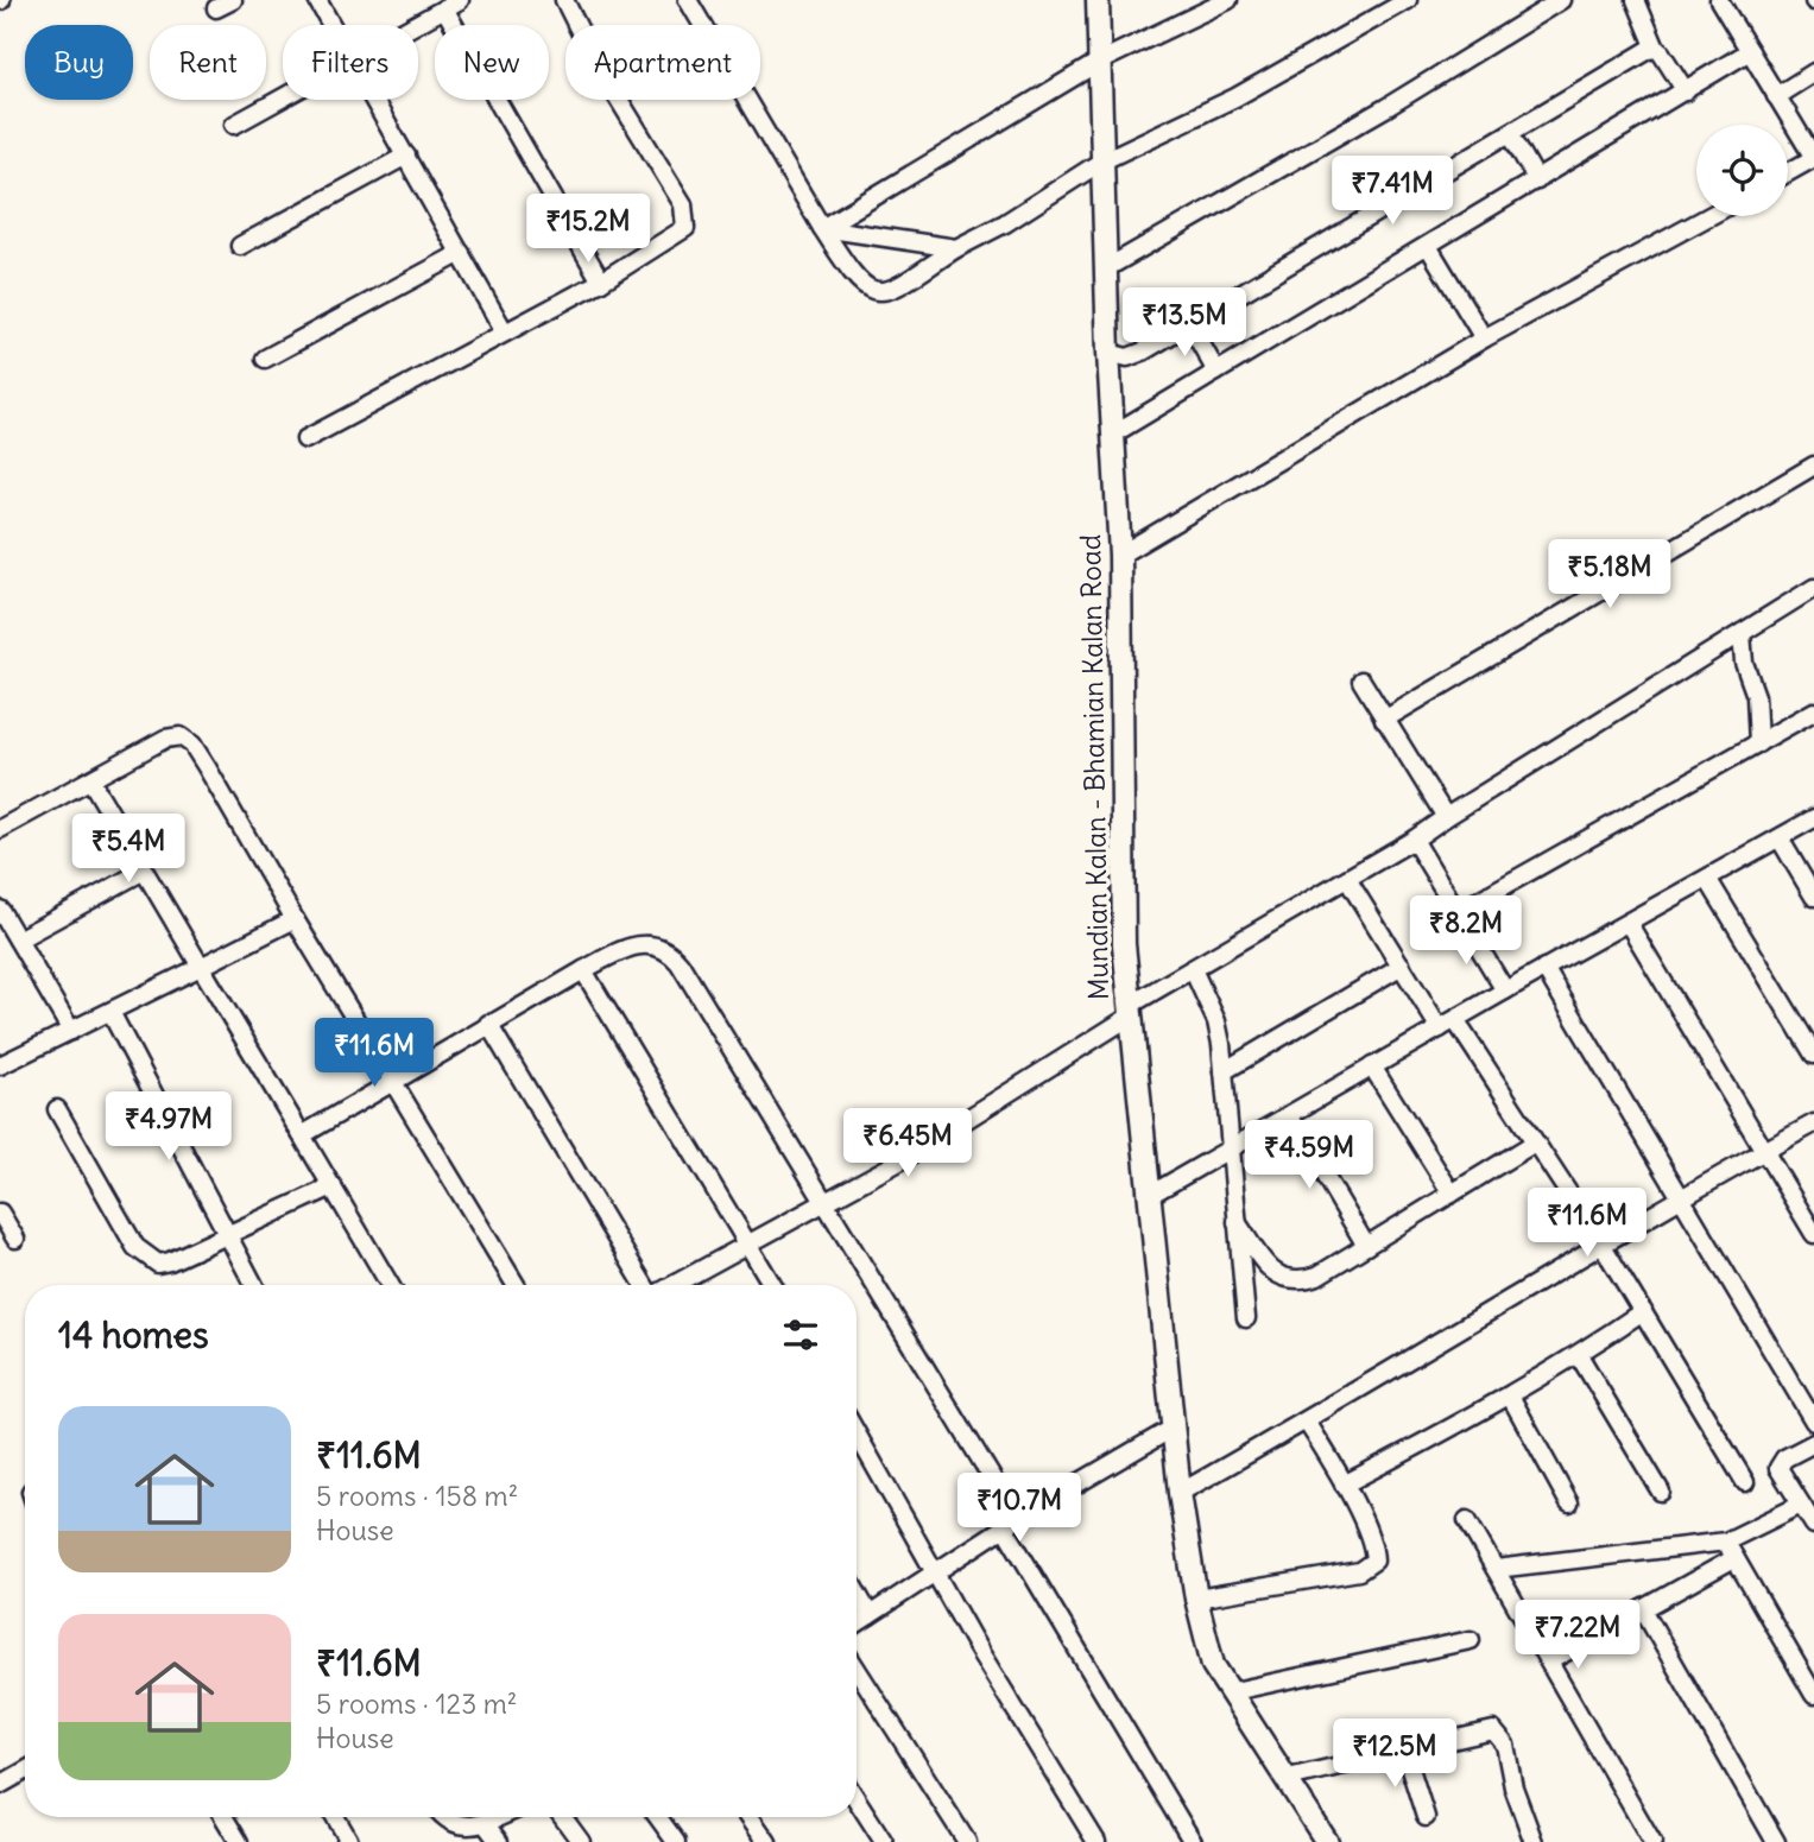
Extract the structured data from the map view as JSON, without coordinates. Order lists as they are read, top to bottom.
{
  "streets": {
    "street": ["Mundian Kalan - Bhamian Kalan Road"]
  },
  "page": {
    "chip": [
      "Buy",
      "Rent",
      "Filters",
      "New",
      "Apartment"
    ],
    "price": [
      "₹7.41M",
      "₹15.2M",
      "₹13.5M",
      "₹5.18M",
      "₹5.4M",
      "₹8.2M",
      "₹11.6M",
      "₹4.97M",
      "₹6.45M",
      "₹4.59M",
      "₹11.6M",
      "₹10.7M",
      "₹7.22M",
      "₹12.5M"
    ],
    "heading": "14 homes",
    "list": [
      {
        "name": "₹11.6M",
        "note": "5 rooms · 158 m² · House"
      },
      {
        "name": "₹11.6M",
        "note": "5 rooms · 123 m² · House"
      }
    ]
  }
}
